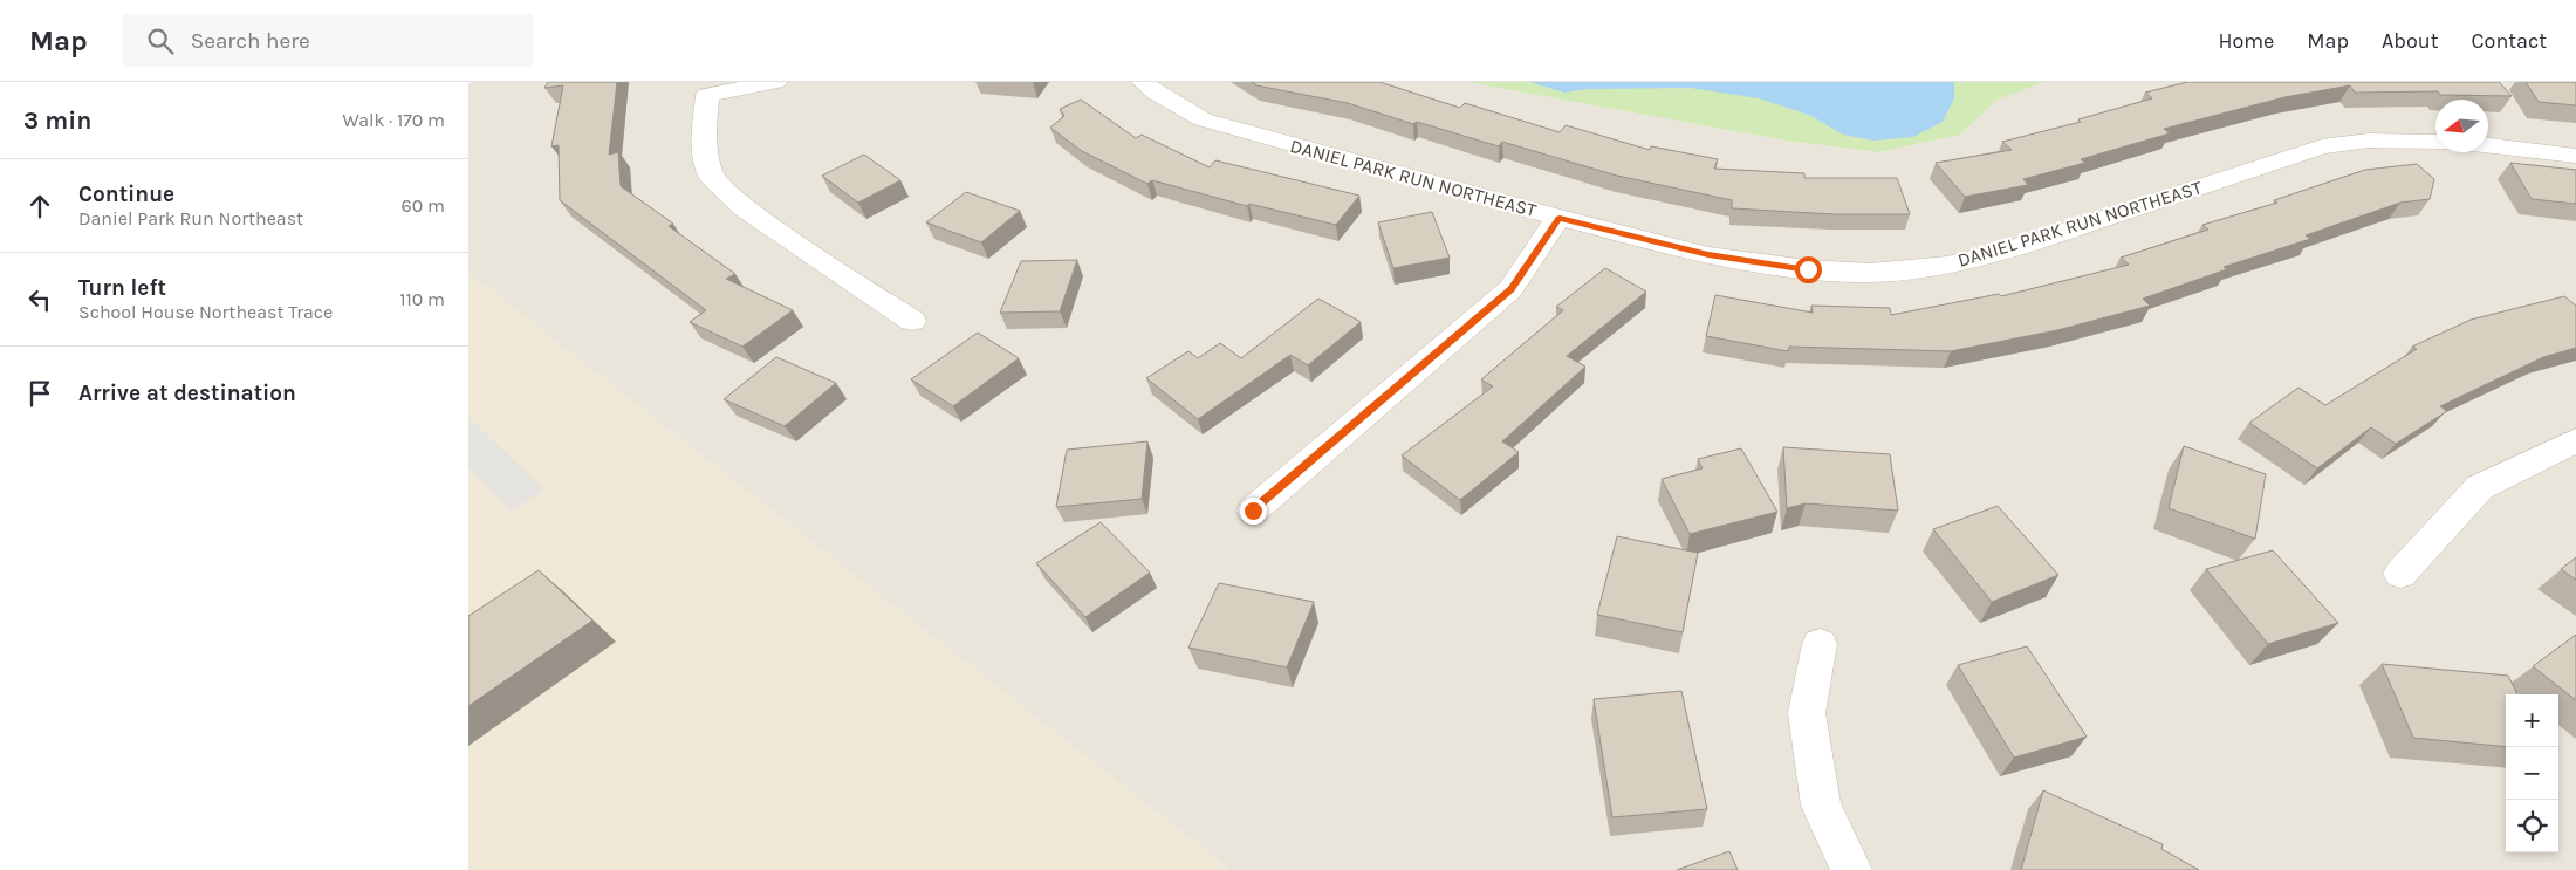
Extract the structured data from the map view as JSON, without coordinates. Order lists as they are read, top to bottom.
{
  "streets": {
    "street": ["DANIEL PARK RUN NORTHEAST"]
  },
  "north": "left",
  "page": {
    "header": "Map",
    "search": "Search here",
    "nav": [
      "Home",
      "Map",
      "About",
      "Contact"
    ],
    "heading": ["3 min", "Walk · 170 m"],
    "list": [
      ["Continue", "Daniel Park Run Northeast", "60 m"],
      ["Turn left", "School House Northeast Trace", "110 m"],
      "Arrive at destination"
    ],
    "map_buttons": ["+", "−"]
  }
}
